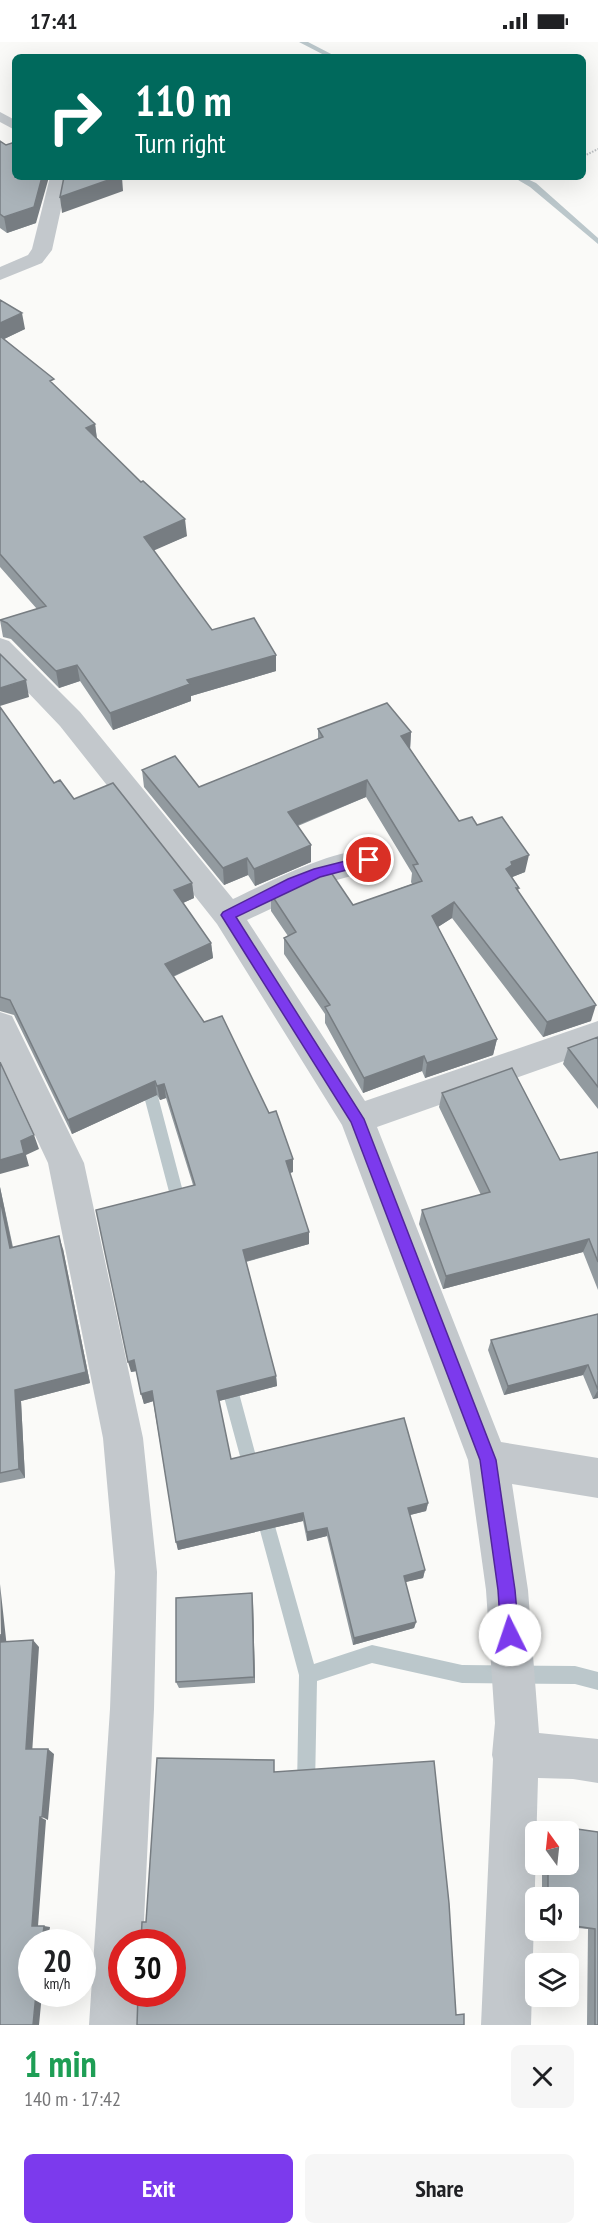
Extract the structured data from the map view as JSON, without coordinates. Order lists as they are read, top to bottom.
{
  "north": "top",
  "page": {
    "status": "17:41",
    "turn": ["110 m", "Turn right"],
    "speed": "20 km/h",
    "limit": "30",
    "heading": ["1 min", "140 m · 17:42"],
    "buttons": ["Exit", "Share"]
  }
}
